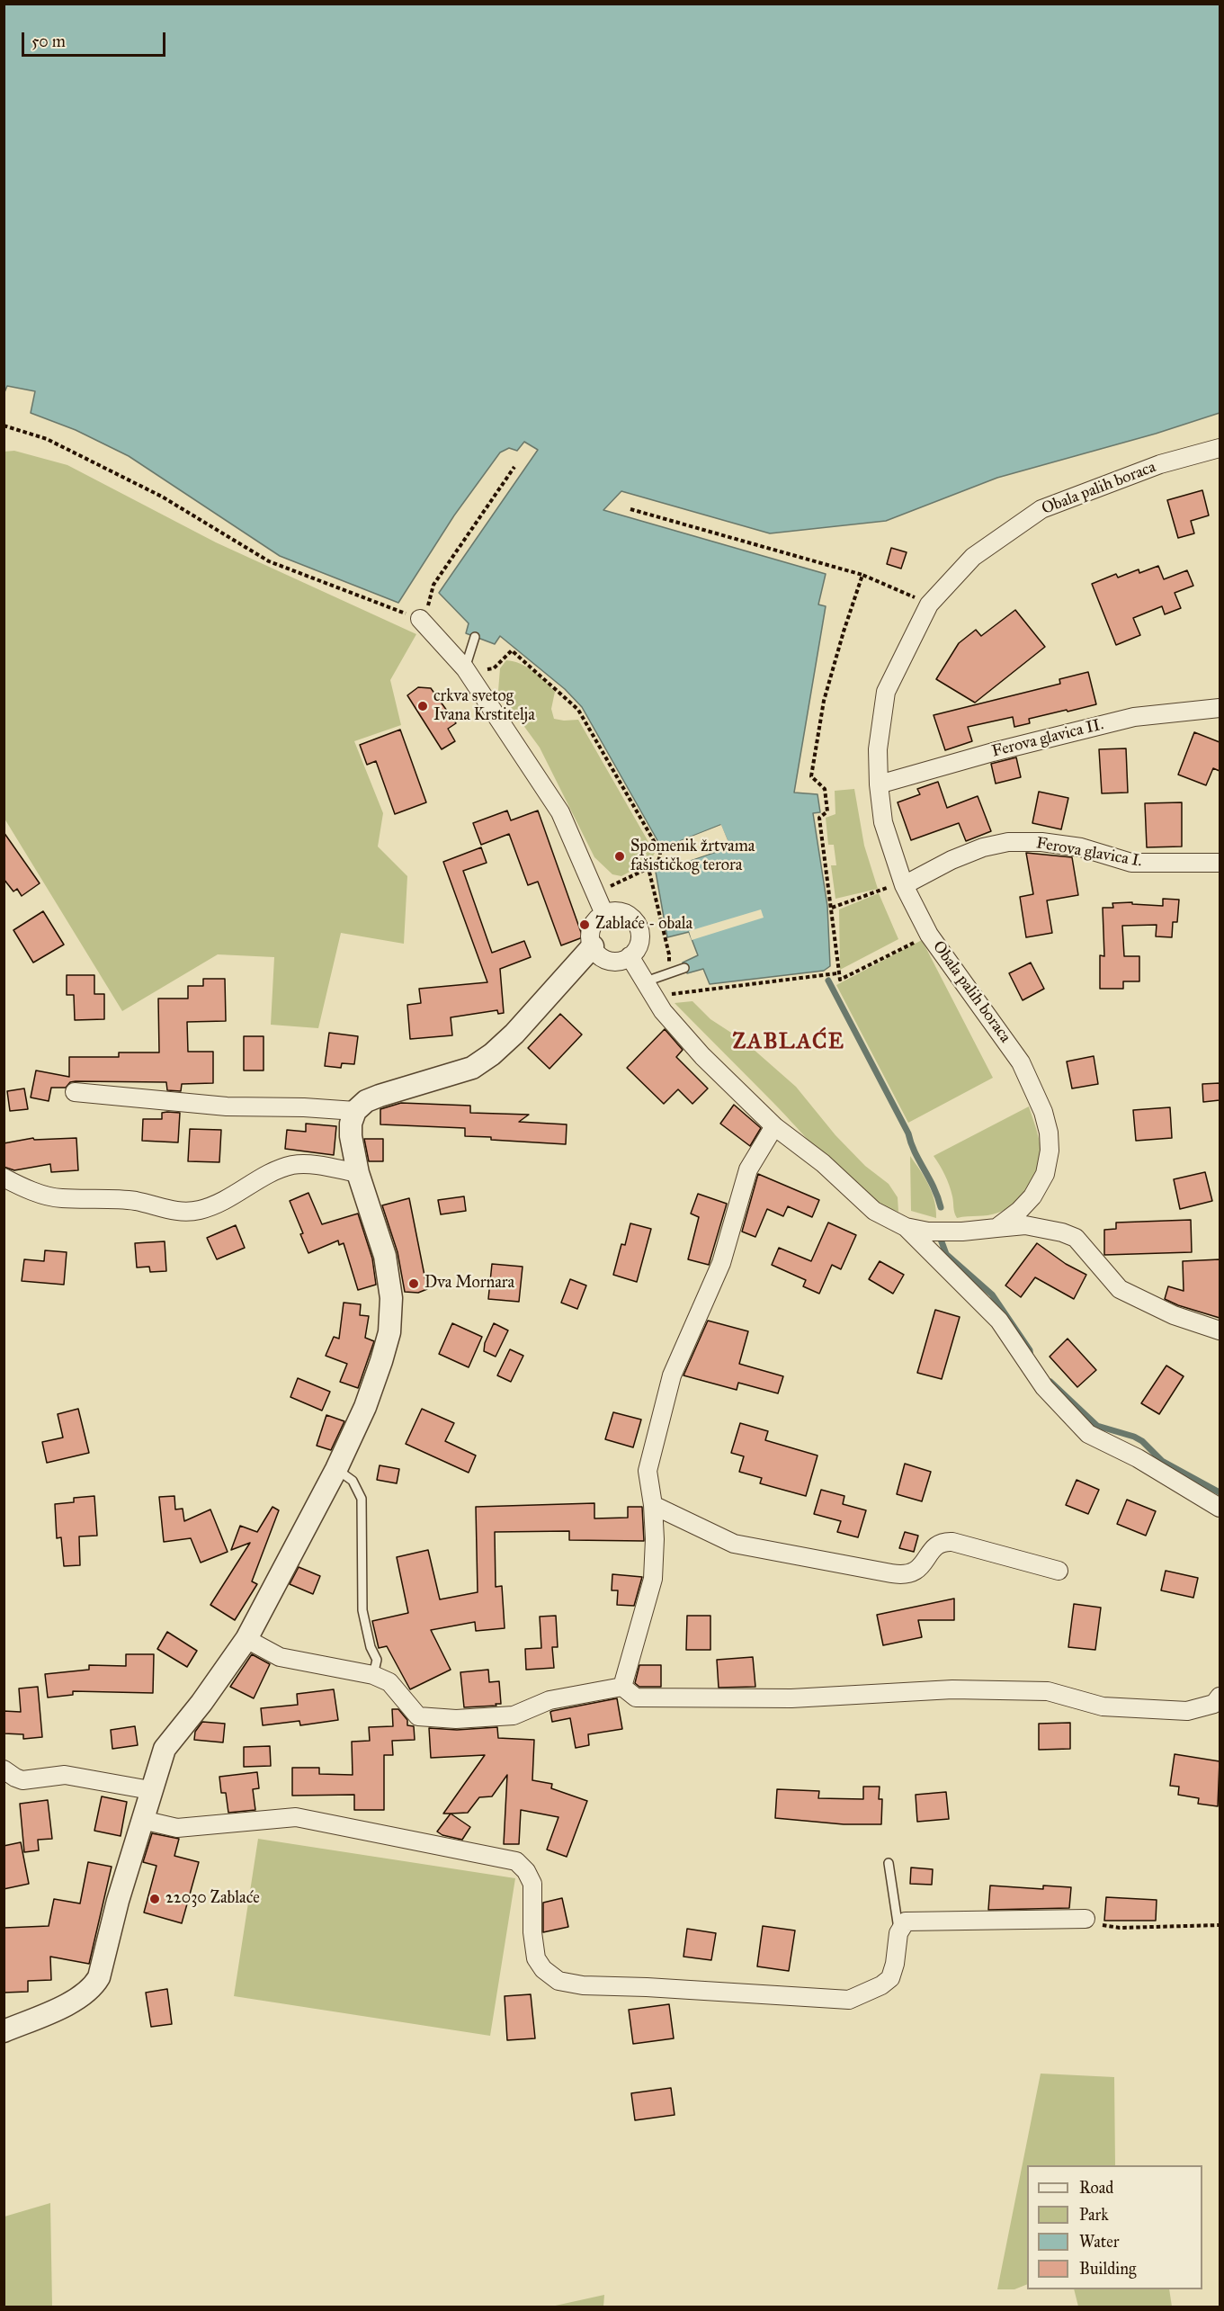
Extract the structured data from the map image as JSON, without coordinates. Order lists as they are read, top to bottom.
{
  "streets": {
    "street": ["Obala palih boraca", "Ferova glavica II.", "Ferova glavica I."]
  },
  "crossings": [
    ["Obala palih boraca", "Ferova glavica II."],
    ["Obala palih boraca", "Ferova glavica I."]
  ],
  "districts": ["ZABLAĆE"],
  "places": [
    "crkva svetog Ivana Krstitelja",
    "Spomenik žrtvama fašističkog terora",
    "Zablaće - obala",
    "Dva Mornara",
    "22030 Zablaće"
  ],
  "legend": [
    "Road",
    "Park",
    "Water",
    "Building"
  ],
  "scale_bar": "50 m"
}
